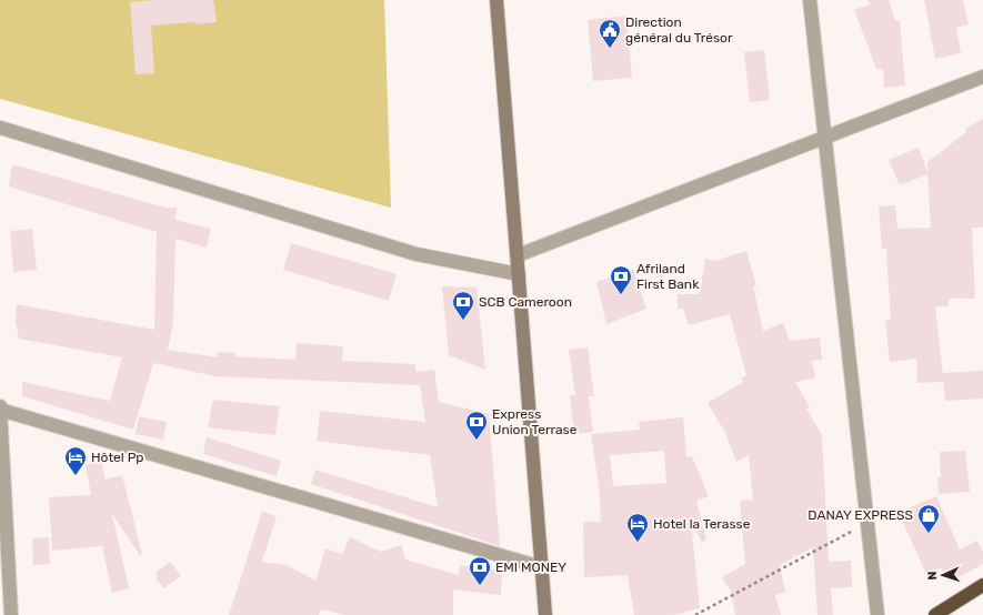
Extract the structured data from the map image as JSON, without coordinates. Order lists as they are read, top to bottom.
{
  "places": {
    "public building": ["Direction général du Trésor"],
    "bank": [
      "Afriland First Bank",
      "SCB Cameroon",
      "Express Union Terrase",
      "EMI MONEY"
    ],
    "hotel": ["Hôtel Pp", "Hotel la Terasse"],
    "shop": ["DANAY EXPRESS"]
  },
  "north": "left"
}
